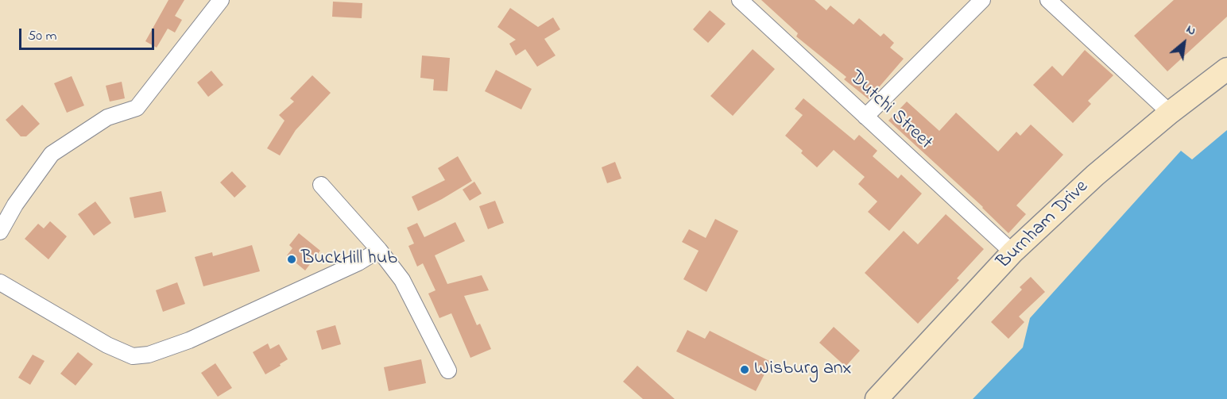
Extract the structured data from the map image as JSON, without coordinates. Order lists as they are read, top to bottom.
{
  "streets": {
    "street": ["Dutchi Street", "Burnham Drive"]
  },
  "crossings": [
    ["Dutchi Street", "Burnham Drive"]
  ],
  "places": ["BuckHill hub", "Wisburg anx"],
  "scale_bar": "50 m",
  "north": "top right"
}
